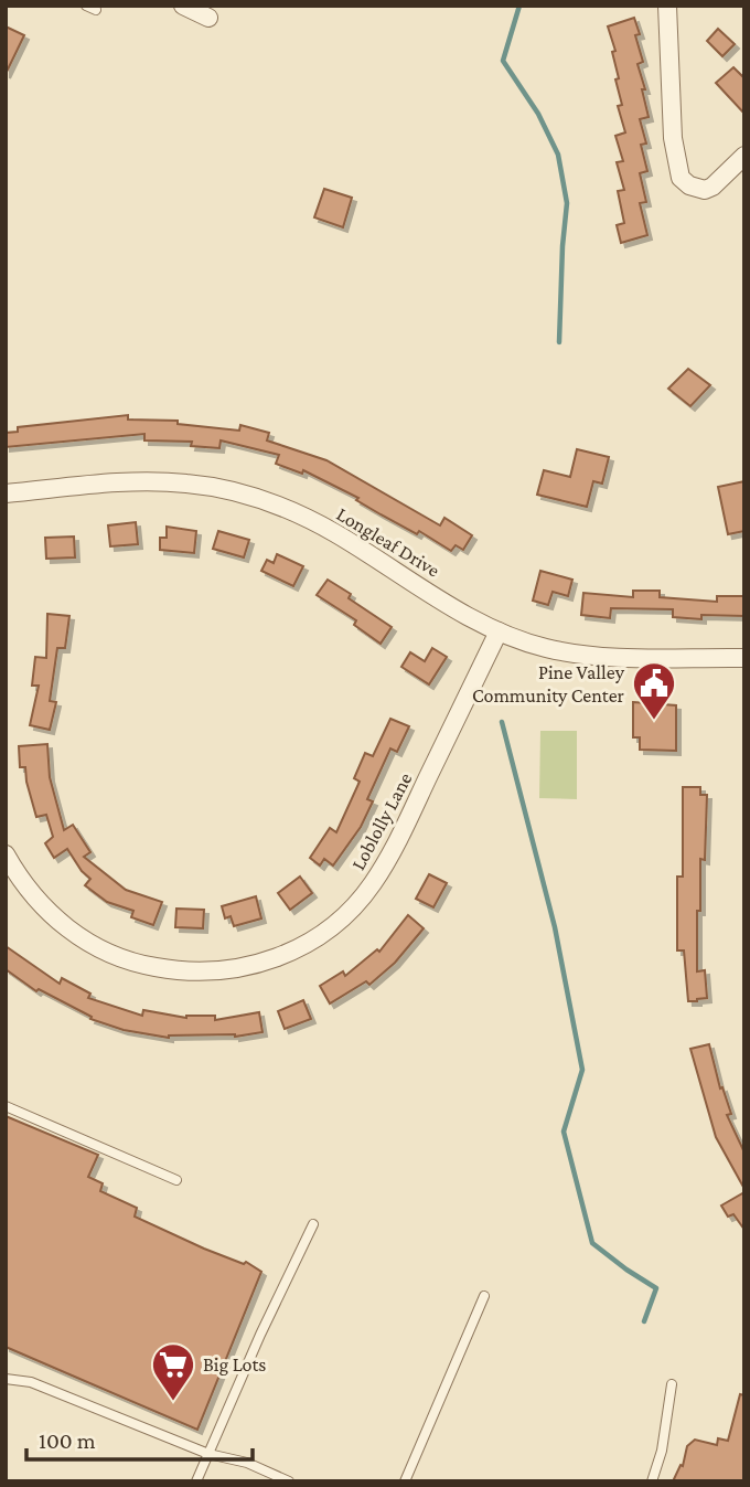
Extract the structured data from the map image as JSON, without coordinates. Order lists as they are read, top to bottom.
{
  "streets": {
    "street": ["Longleaf Drive", "Loblolly Lane"]
  },
  "crossings": [
    ["Longleaf Drive", "Loblolly Lane"]
  ],
  "places": {
    "public building": ["Pine Valley Community Center"],
    "supermarket": ["Big Lots"]
  },
  "scale_bar": "100 m"
}
